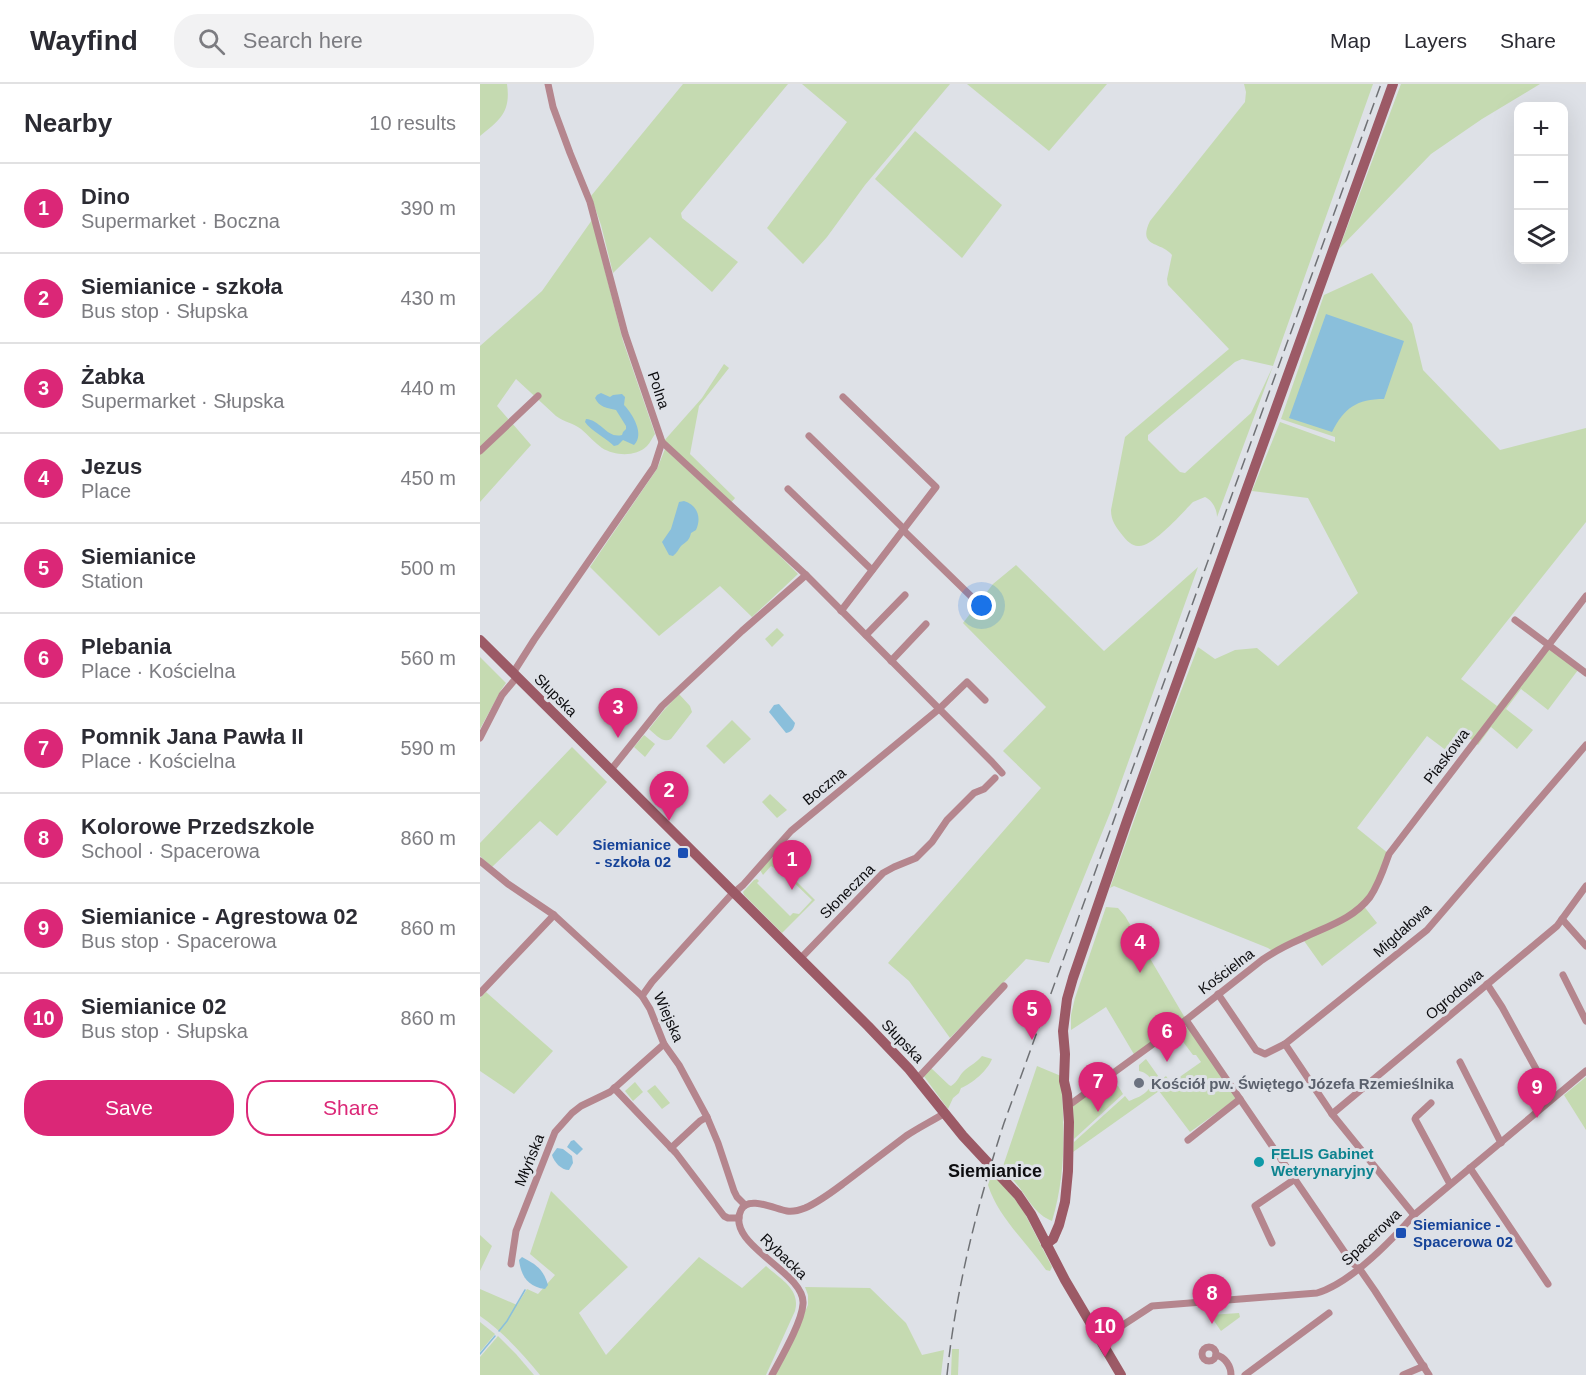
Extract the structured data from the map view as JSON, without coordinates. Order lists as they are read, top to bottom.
{
  "streets": {
    "street": [
      "Polna",
      "Słupska",
      "Piaskowa",
      "Boczna",
      "Słoneczna",
      "Migdałowa",
      "Kościelna",
      "Ogrodowa",
      "Wiejska",
      "Młyńska",
      "Spacerowa",
      "Rybacka"
    ]
  },
  "crossings": [
    ["Słupska", "Boczna"],
    ["Słupska", "Słoneczna"],
    ["Słupska", "Wiejska"],
    ["Słupska", "Spacerowa"],
    ["Słupska", "Rybacka"],
    ["Piaskowa", "Kościelna"],
    ["Boczna", "Słoneczna"],
    ["Boczna", "Wiejska"],
    ["Migdałowa", "Kościelna"],
    ["Wiejska", "Młyńska"],
    ["Wiejska", "Rybacka"]
  ],
  "districts": ["Siemianice"],
  "places": {
    "transit": ["Siemianice - szkoła 02", "Siemianice - Spacerowa 02"],
    "other": ["Kościół pw. Świętego Józefa Rzemieślnika", "FELIS Gabinet Weterynaryjny"]
  },
  "page": {
    "header": "Wayfind",
    "search": "Search here",
    "nav": ["Map", "Layers", "Share"],
    "heading": ["Nearby", "10 results"],
    "map_buttons": ["+", "−"],
    "list": [
      {
        "mark": "1",
        "name": "Dino",
        "note": "Supermarket · Boczna",
        "value": "390 m"
      },
      {
        "mark": "2",
        "name": "Siemianice - szkoła",
        "note": "Bus stop · Słupska",
        "value": "430 m"
      },
      {
        "mark": "3",
        "name": "Żabka",
        "note": "Supermarket · Słupska",
        "value": "440 m"
      },
      {
        "mark": "4",
        "name": "Jezus",
        "note": "Place",
        "value": "450 m"
      },
      {
        "mark": "5",
        "name": "Siemianice",
        "note": "Station",
        "value": "500 m"
      },
      {
        "mark": "6",
        "name": "Plebania",
        "note": "Place · Kościelna",
        "value": "560 m"
      },
      {
        "mark": "7",
        "name": "Pomnik Jana Pawła II",
        "note": "Place · Kościelna",
        "value": "590 m"
      },
      {
        "mark": "8",
        "name": "Kolorowe Przedszkole",
        "note": "School · Spacerowa",
        "value": "860 m"
      },
      {
        "mark": "9",
        "name": "Siemianice - Agrestowa 02",
        "note": "Bus stop · Spacerowa",
        "value": "860 m"
      },
      {
        "mark": "10",
        "name": "Siemianice 02",
        "note": "Bus stop · Słupska",
        "value": "860 m"
      }
    ],
    "pins": [
      "3",
      "2",
      "1",
      "4",
      "5",
      "6",
      "7",
      "9",
      "8",
      "10"
    ],
    "buttons": ["Save", "Share"]
  }
}
